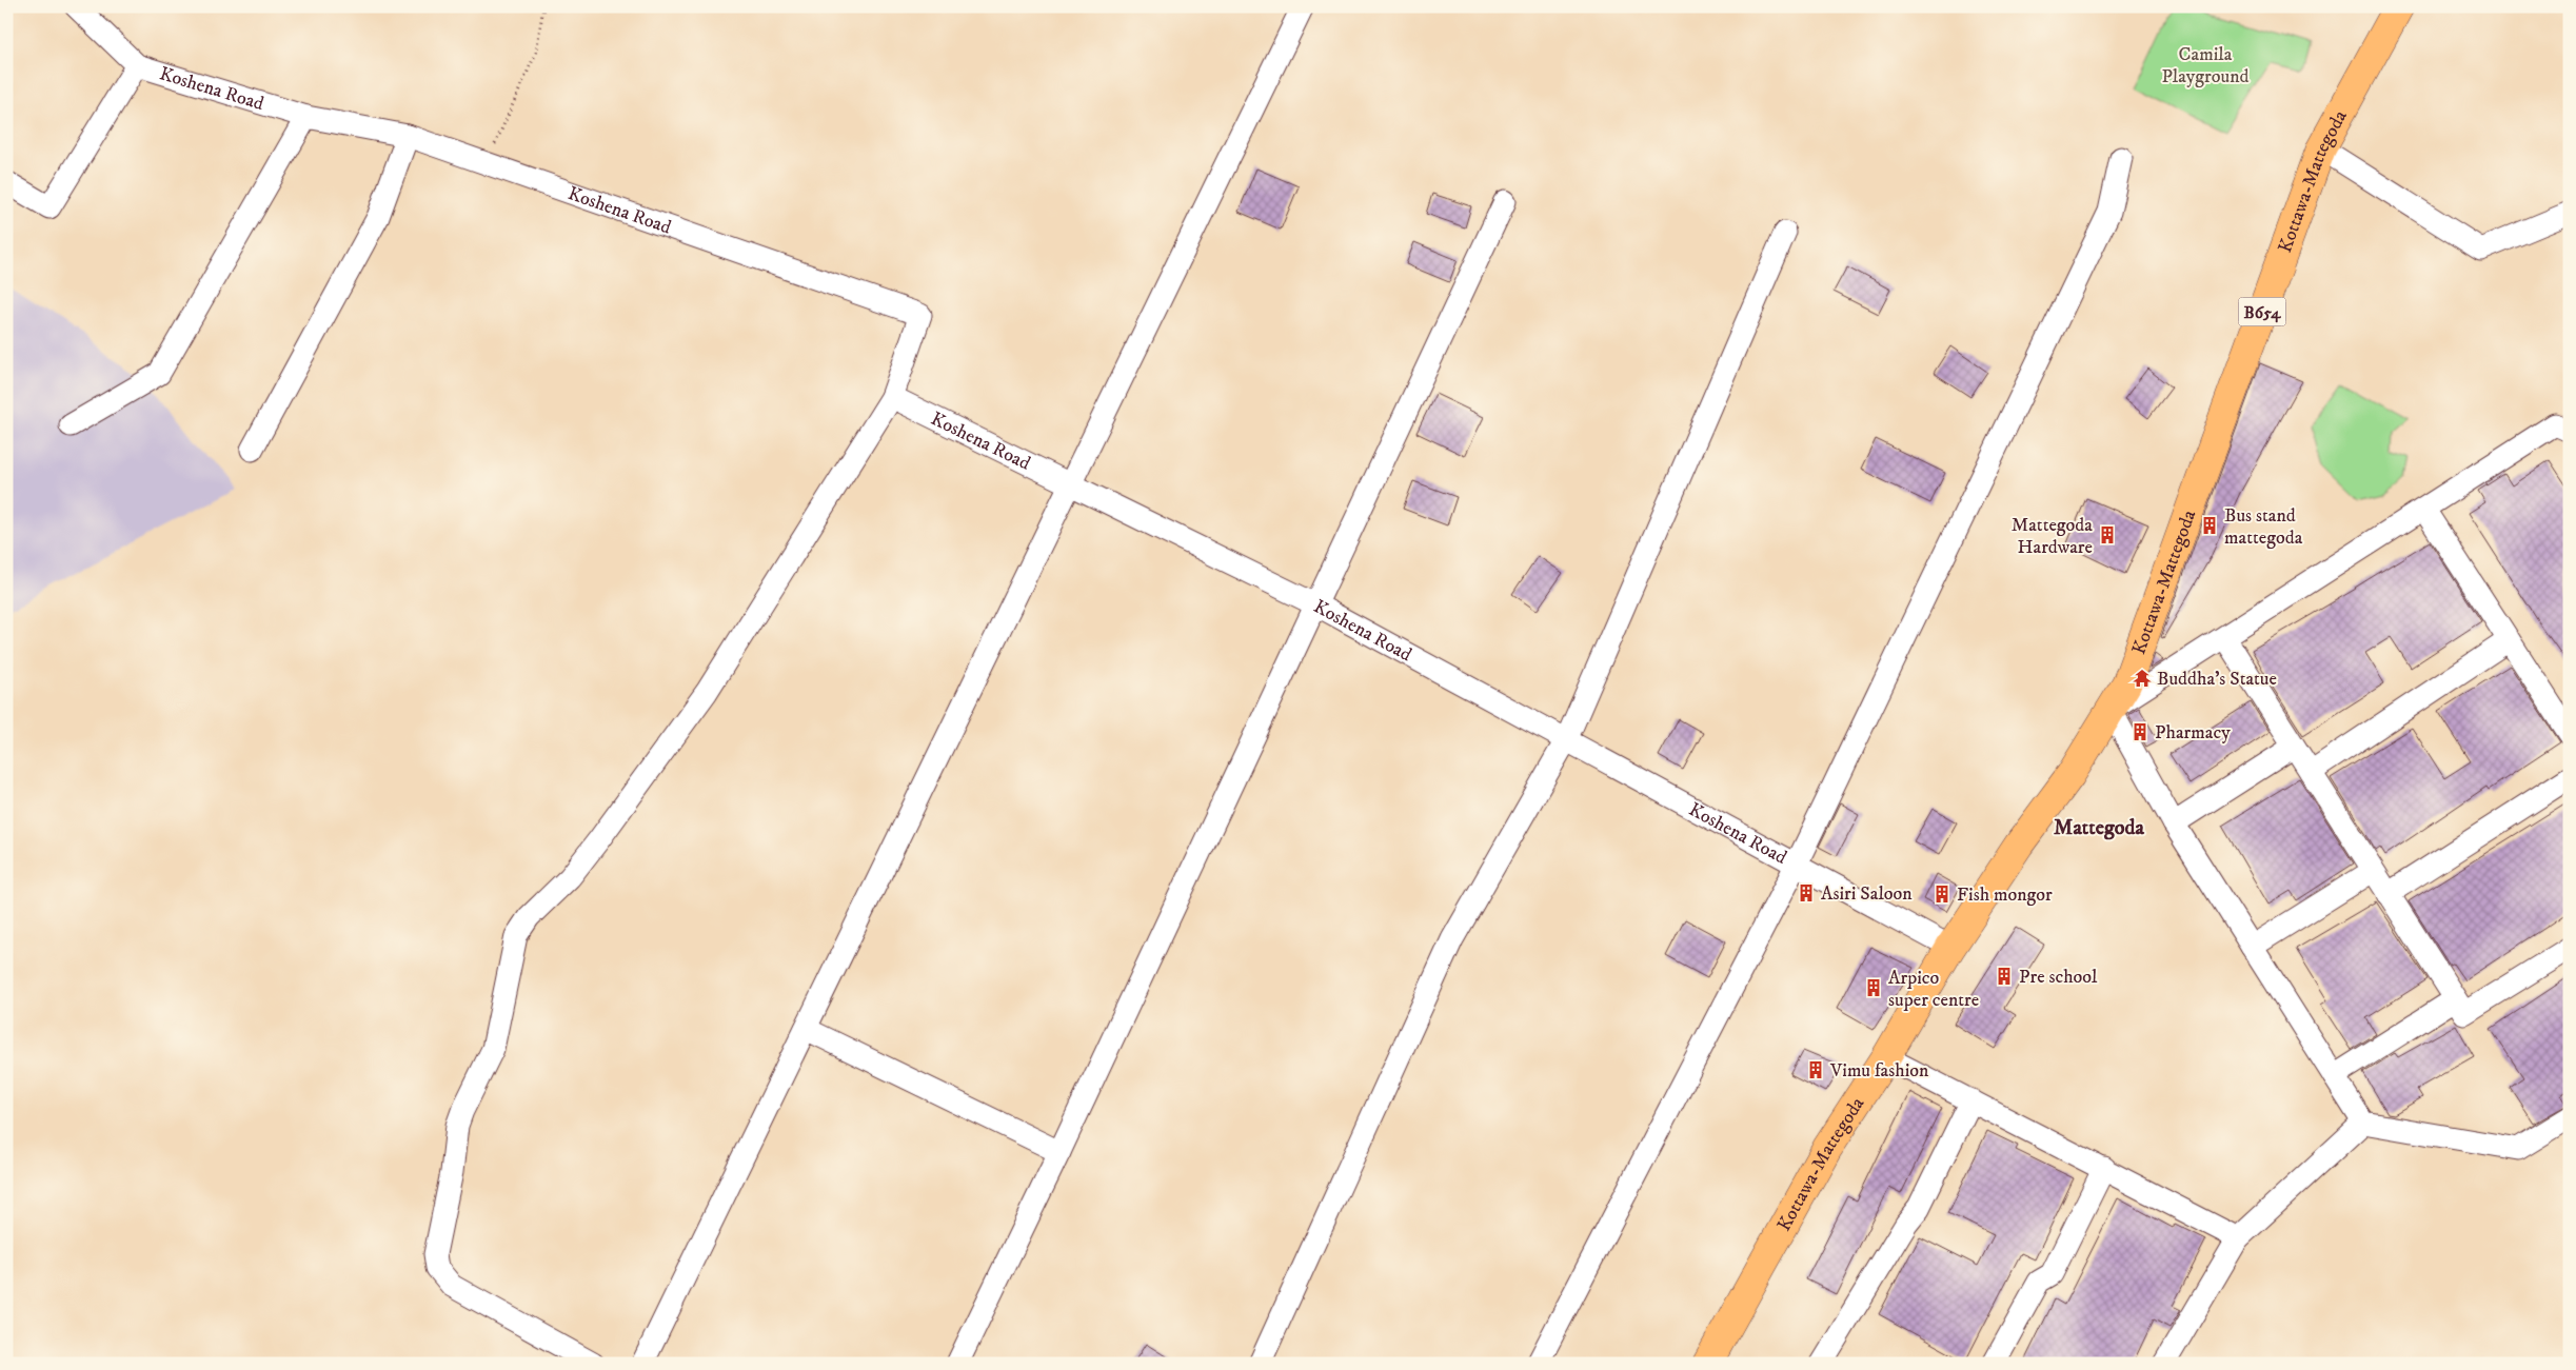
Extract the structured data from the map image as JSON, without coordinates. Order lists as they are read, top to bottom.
{
  "streets": {
    "main road": ["Kottawa-Mattegoda", "B654"],
    "street": ["Koshena Road"]
  },
  "crossings": [
    ["Koshena Road", "Kottawa-Mattegoda"]
  ],
  "districts": ["Mattegoda"],
  "parks": ["Camila Playground"],
  "places": {
    "building": [
      "Bus stand mattegoda",
      "Mattegoda Hardware",
      "Pharmacy",
      "Asiri Saloon",
      "Fish mongor",
      "Pre school",
      "Arpico super centre",
      "Vimu fashion"
    ],
    "temple": ["Buddha's Statue"]
  }
}
